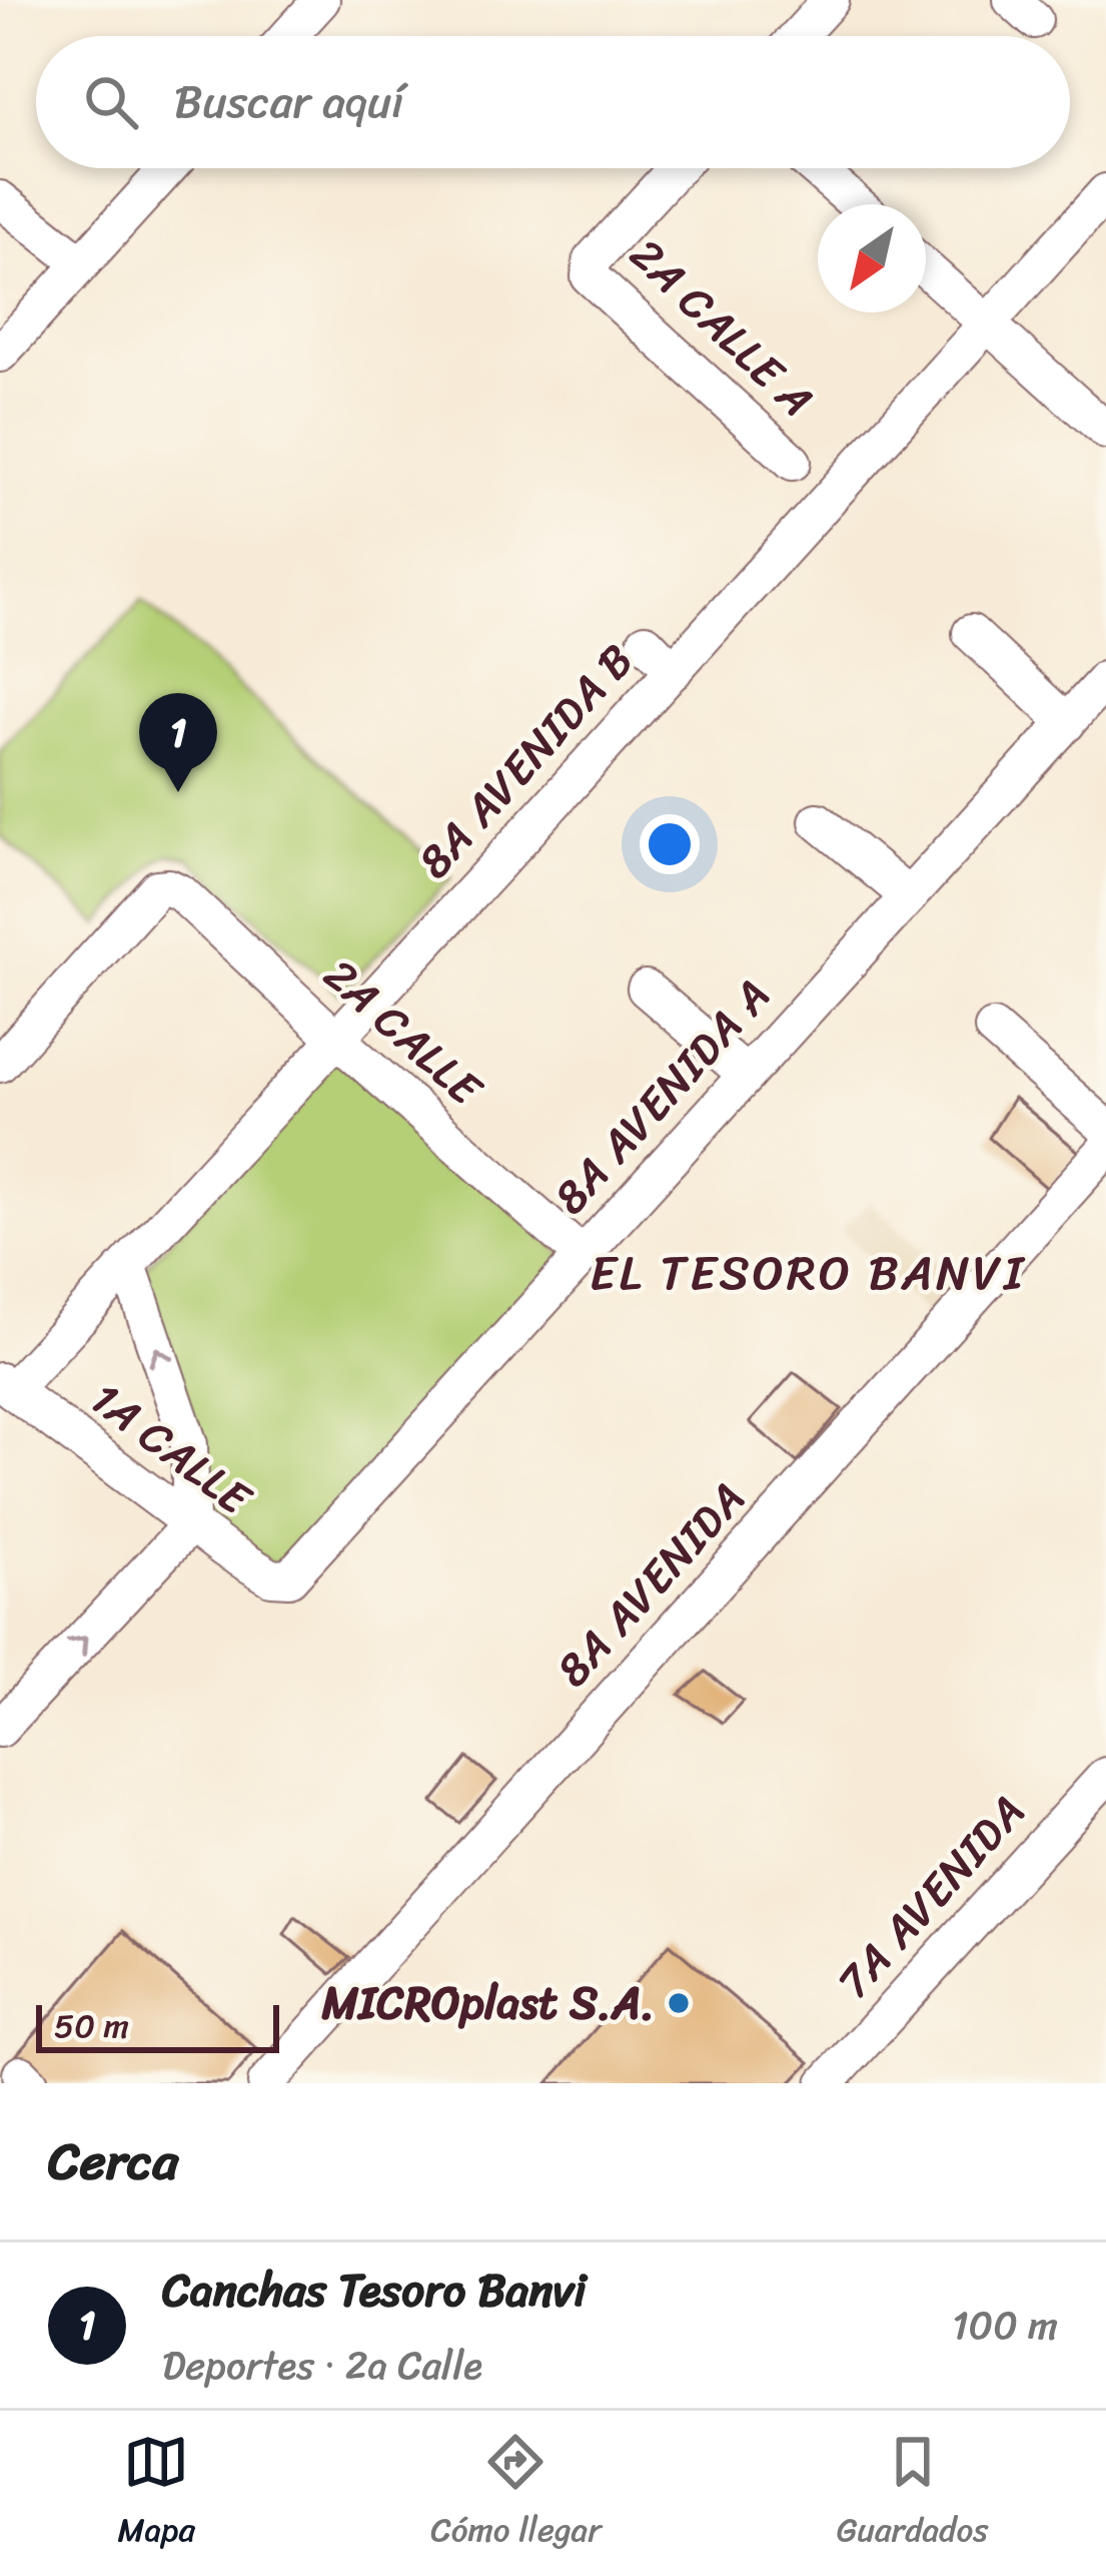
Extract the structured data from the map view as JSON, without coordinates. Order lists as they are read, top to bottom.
{
  "streets": {
    "street": [
      "2A CALLE A",
      "8A AVENIDA B",
      "2A CALLE",
      "8A AVENIDA A",
      "1A CALLE",
      "8A AVENIDA",
      "7A AVENIDA"
    ]
  },
  "crossings": [
    ["8A AVENIDA B", "2A CALLE"],
    ["8A AVENIDA B", "1A CALLE"],
    ["2A CALLE", "8A AVENIDA A"],
    ["8A AVENIDA A", "1A CALLE"]
  ],
  "districts": ["EL TESORO BANVI"],
  "places": ["MICROplast S.A."],
  "scale_bar": "50 m",
  "north": "bottom left",
  "page": {
    "search": "Buscar aquí",
    "pins": "1",
    "scale": "50 m",
    "heading": "Cerca",
    "list": [
      {
        "mark": "1",
        "name": "Canchas Tesoro Banvi",
        "note": "Deportes · 2a Calle",
        "value": "100 m"
      }
    ],
    "nav": ["Mapa", "Cómo llegar", "Guardados"]
  }
}
